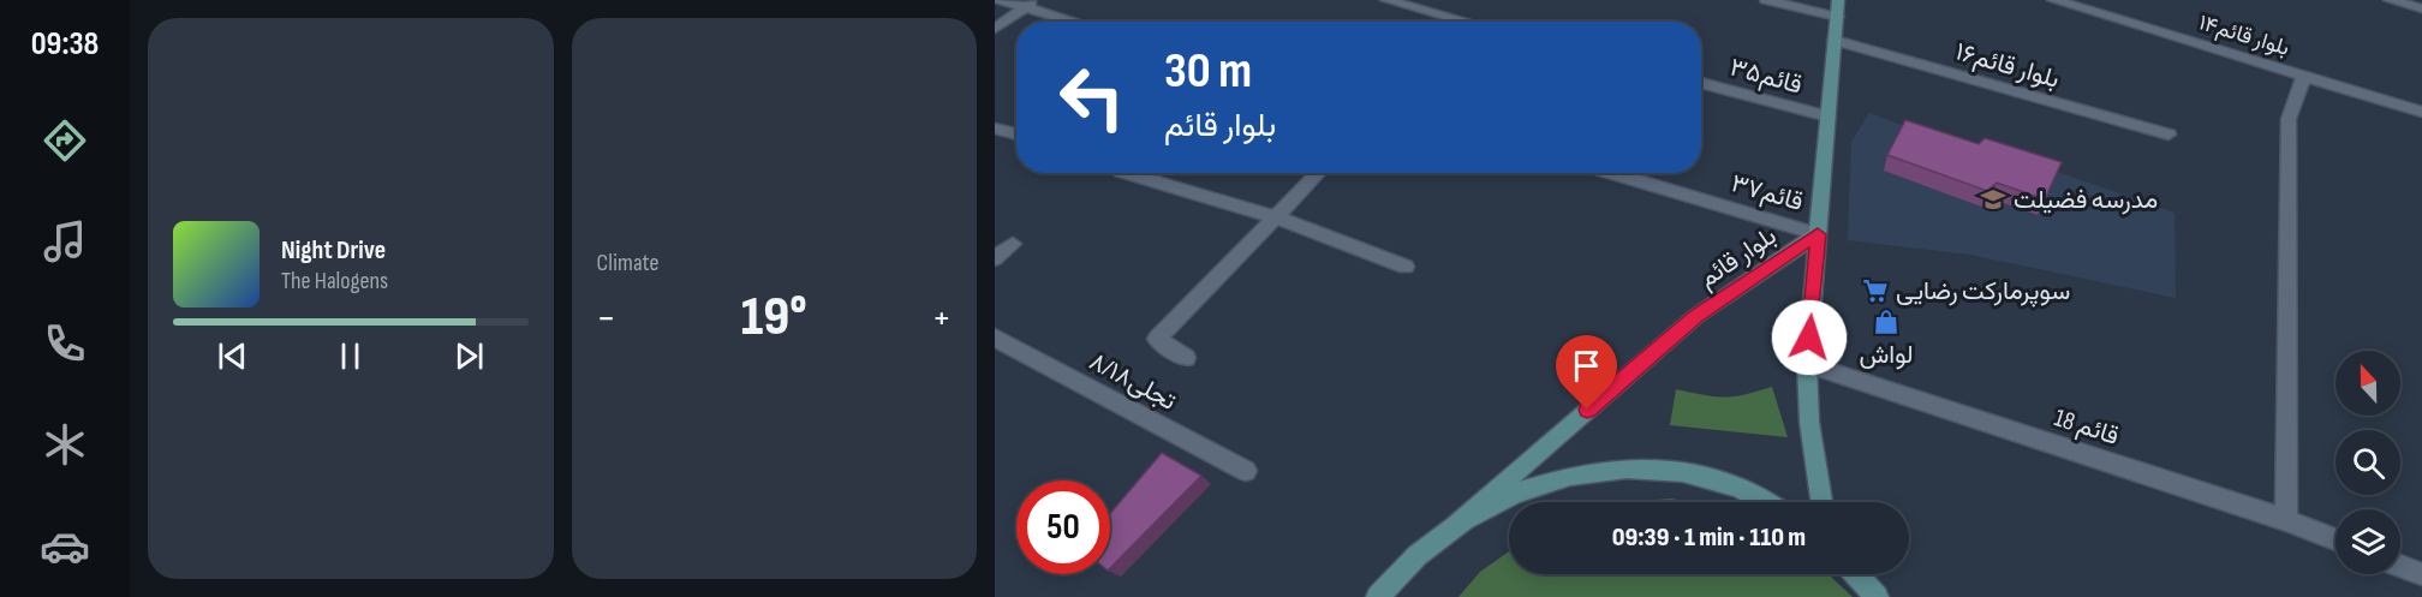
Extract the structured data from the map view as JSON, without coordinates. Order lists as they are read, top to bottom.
{
  "streets": {
    "main road": ["بلوار قائم"],
    "street": [
      "بلوار قائم۱۴",
      "بلوار قائم۱۶",
      "قائم۳۵",
      "قائم۳۷",
      "تجلی۸/۱۸",
      "18 قائم"
    ]
  },
  "crossings": [
    ["بلوار قائم۱۶", "بلوار قائم"],
    ["قائم۳۵", "بلوار قائم"],
    ["قائم۳۷", "بلوار قائم"],
    ["بلوار قائم", "18 قائم"]
  ],
  "places": {
    "school or university": ["مدرسه فضیلت"],
    "supermarket": ["سوپرمارکت رضایی"],
    "shop": ["لواش"]
  },
  "north": "top",
  "page": {
    "tabs": "09:38",
    "tile": "Climate",
    "turn": ["30 m", "بلوار قائم"],
    "song": ["Night Drive", "The Halogens"],
    "heat": ["−", "19°", "+"],
    "limit": "50",
    "trip": "09:39 · 1 min · 110 m"
  }
}
